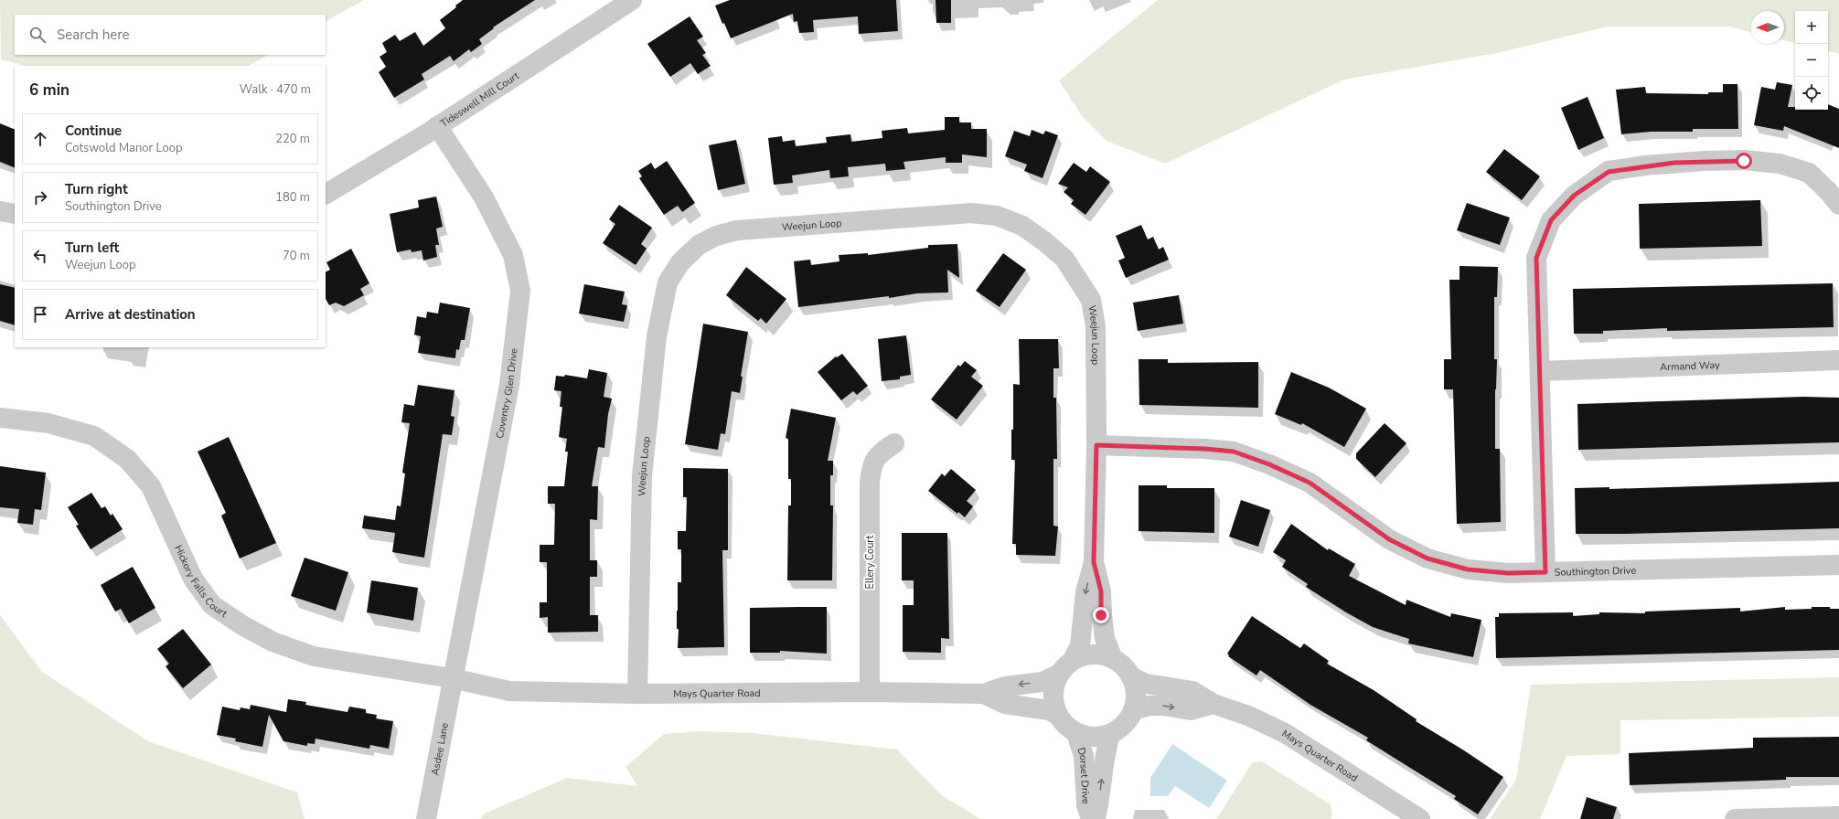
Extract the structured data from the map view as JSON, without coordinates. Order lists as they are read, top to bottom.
{
  "streets": {
    "street": [
      "Tideswell Mill Court",
      "Weejun Loop",
      "Armand Way",
      "Coventry Glen Drive",
      "Ellery Court",
      "Southington Drive",
      "Hickory Falls Court",
      "Mays Quarter Road",
      "Asdee Lane",
      "Dorset Drive"
    ]
  },
  "crossings": [
    ["Tideswell Mill Court", "Coventry Glen Drive"],
    ["Weejun Loop", "Southington Drive"],
    ["Weejun Loop", "Mays Quarter Road"],
    ["Weejun Loop", "Dorset Drive"],
    ["Coventry Glen Drive", "Hickory Falls Court"],
    ["Coventry Glen Drive", "Mays Quarter Road"],
    ["Coventry Glen Drive", "Asdee Lane"],
    ["Ellery Court", "Mays Quarter Road"],
    ["Hickory Falls Court", "Mays Quarter Road"],
    ["Hickory Falls Court", "Asdee Lane"],
    ["Mays Quarter Road", "Asdee Lane"],
    ["Mays Quarter Road", "Dorset Drive"]
  ],
  "north": "left",
  "page": {
    "map_buttons": ["+", "−"],
    "search": "Search here",
    "heading": ["6 min", "Walk · 470 m"],
    "list": [
      ["Continue", "Cotswold Manor Loop", "220 m"],
      ["Turn right", "Southington Drive", "180 m"],
      ["Turn left", "Weejun Loop", "70 m"],
      "Arrive at destination"
    ]
  }
}
